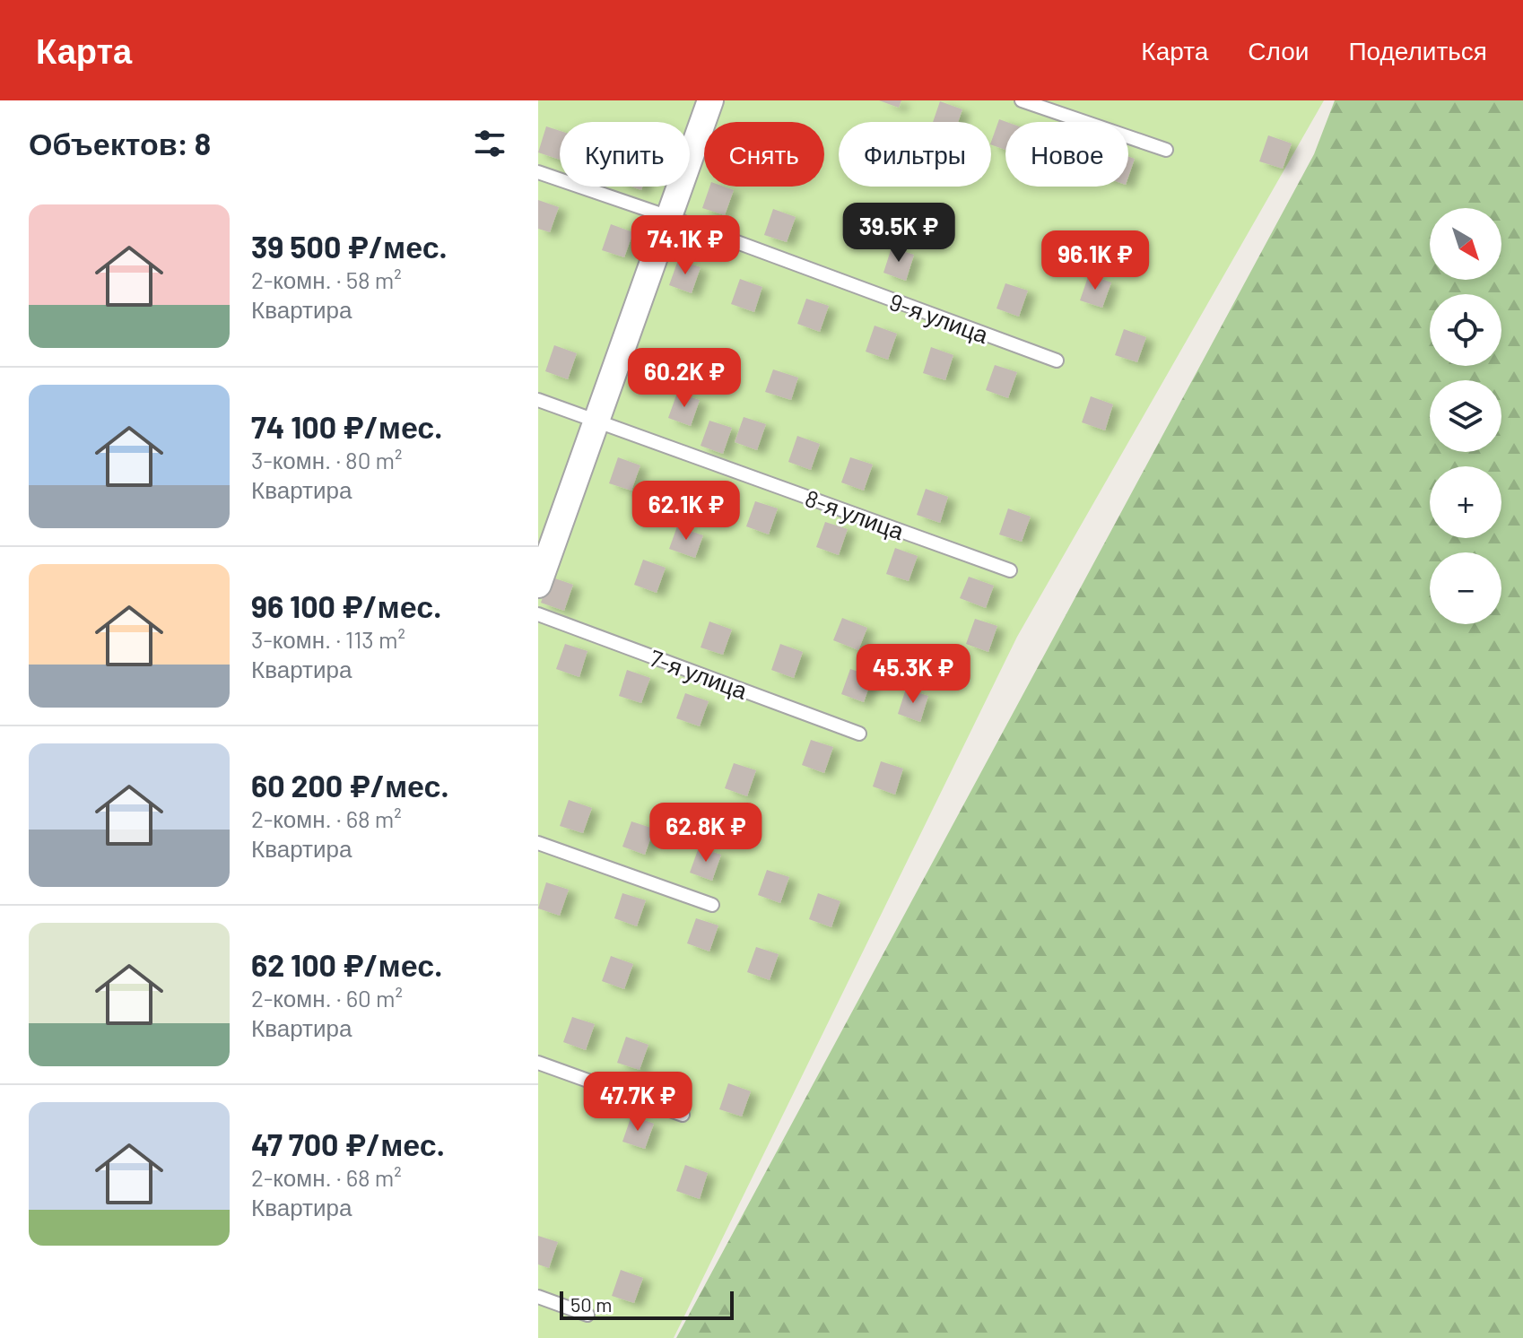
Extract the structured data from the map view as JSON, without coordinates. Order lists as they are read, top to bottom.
{
  "streets": {
    "lane": ["9-я улица", "8-я улица", "7-я улица"]
  },
  "scale_bar": "50 m",
  "north": "bottom right",
  "page": {
    "header": "Карта",
    "nav": ["Карта", "Слои", "Поделиться"],
    "heading": "Объектов: 8",
    "chip": [
      "Купить",
      "Снять",
      "Фильтры",
      "Новое"
    ],
    "list": [
      {
        "name": "39 500 ₽/мес.",
        "note": "2-комн. · 58 m² · Квартира"
      },
      {
        "name": "74 100 ₽/мес.",
        "note": "3-комн. · 80 m² · Квартира"
      },
      {
        "name": "96 100 ₽/мес.",
        "note": "3-комн. · 113 m² · Квартира"
      },
      {
        "name": "60 200 ₽/мес.",
        "note": "2-комн. · 68 m² · Квартира"
      },
      {
        "name": "62 100 ₽/мес.",
        "note": "2-комн. · 60 m² · Квартира"
      },
      {
        "name": "47 700 ₽/мес.",
        "note": "2-комн. · 68 m² · Квартира"
      }
    ],
    "price": [
      "39.5K ₽",
      "74.1K ₽",
      "96.1K ₽",
      "60.2K ₽",
      "62.1K ₽",
      "45.3K ₽",
      "62.8K ₽",
      "47.7K ₽"
    ],
    "map_buttons": ["+", "−"],
    "scale": "50 m"
  }
}
